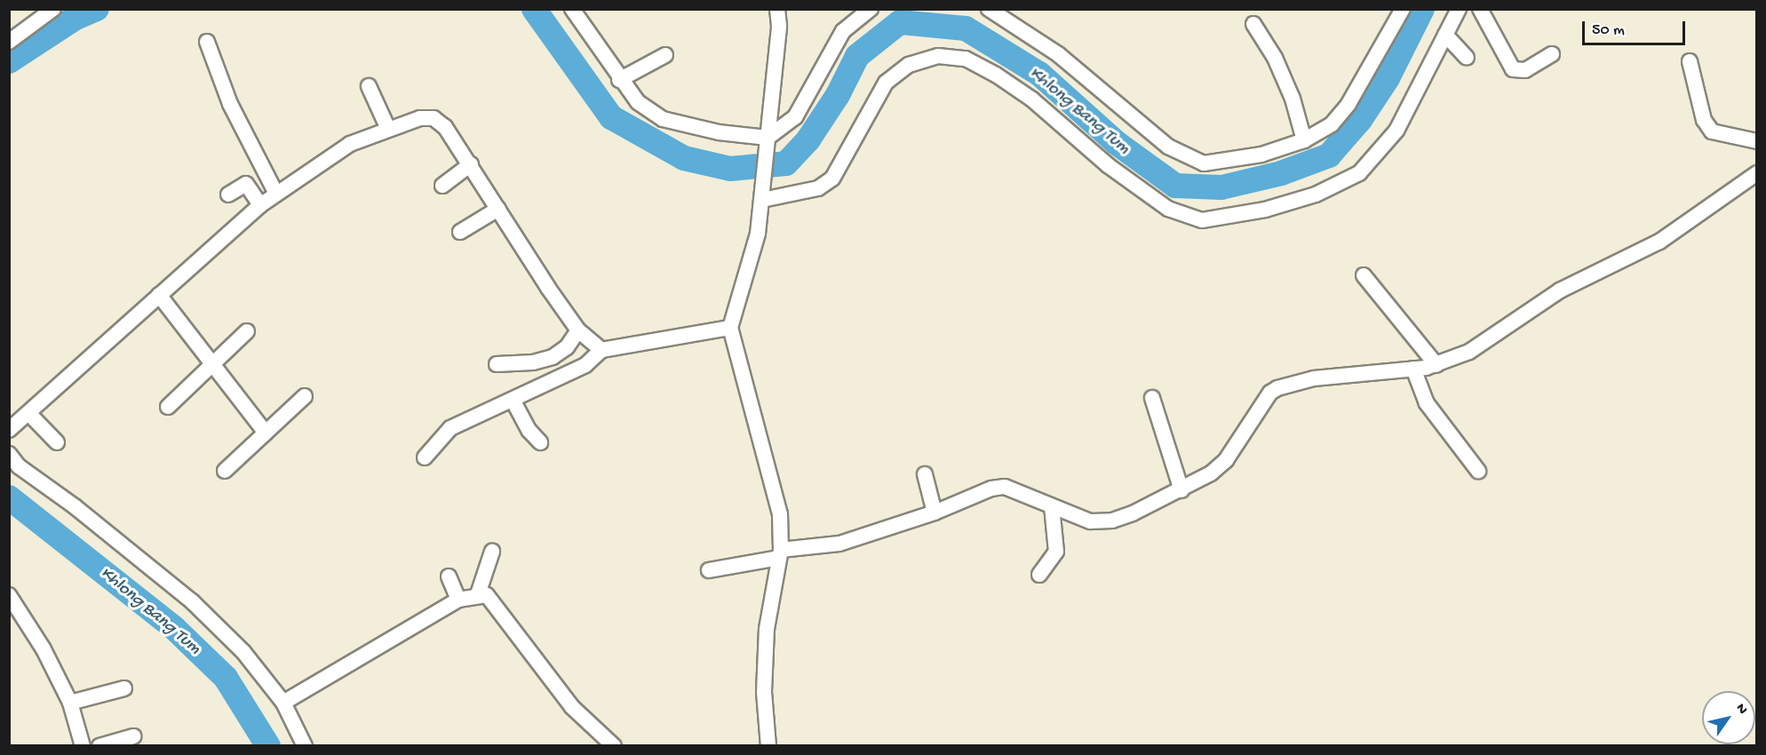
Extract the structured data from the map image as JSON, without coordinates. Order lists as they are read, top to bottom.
{
  "water": ["Khlong Bang Tum"],
  "scale_bar": "50 m",
  "north": "top right"
}
